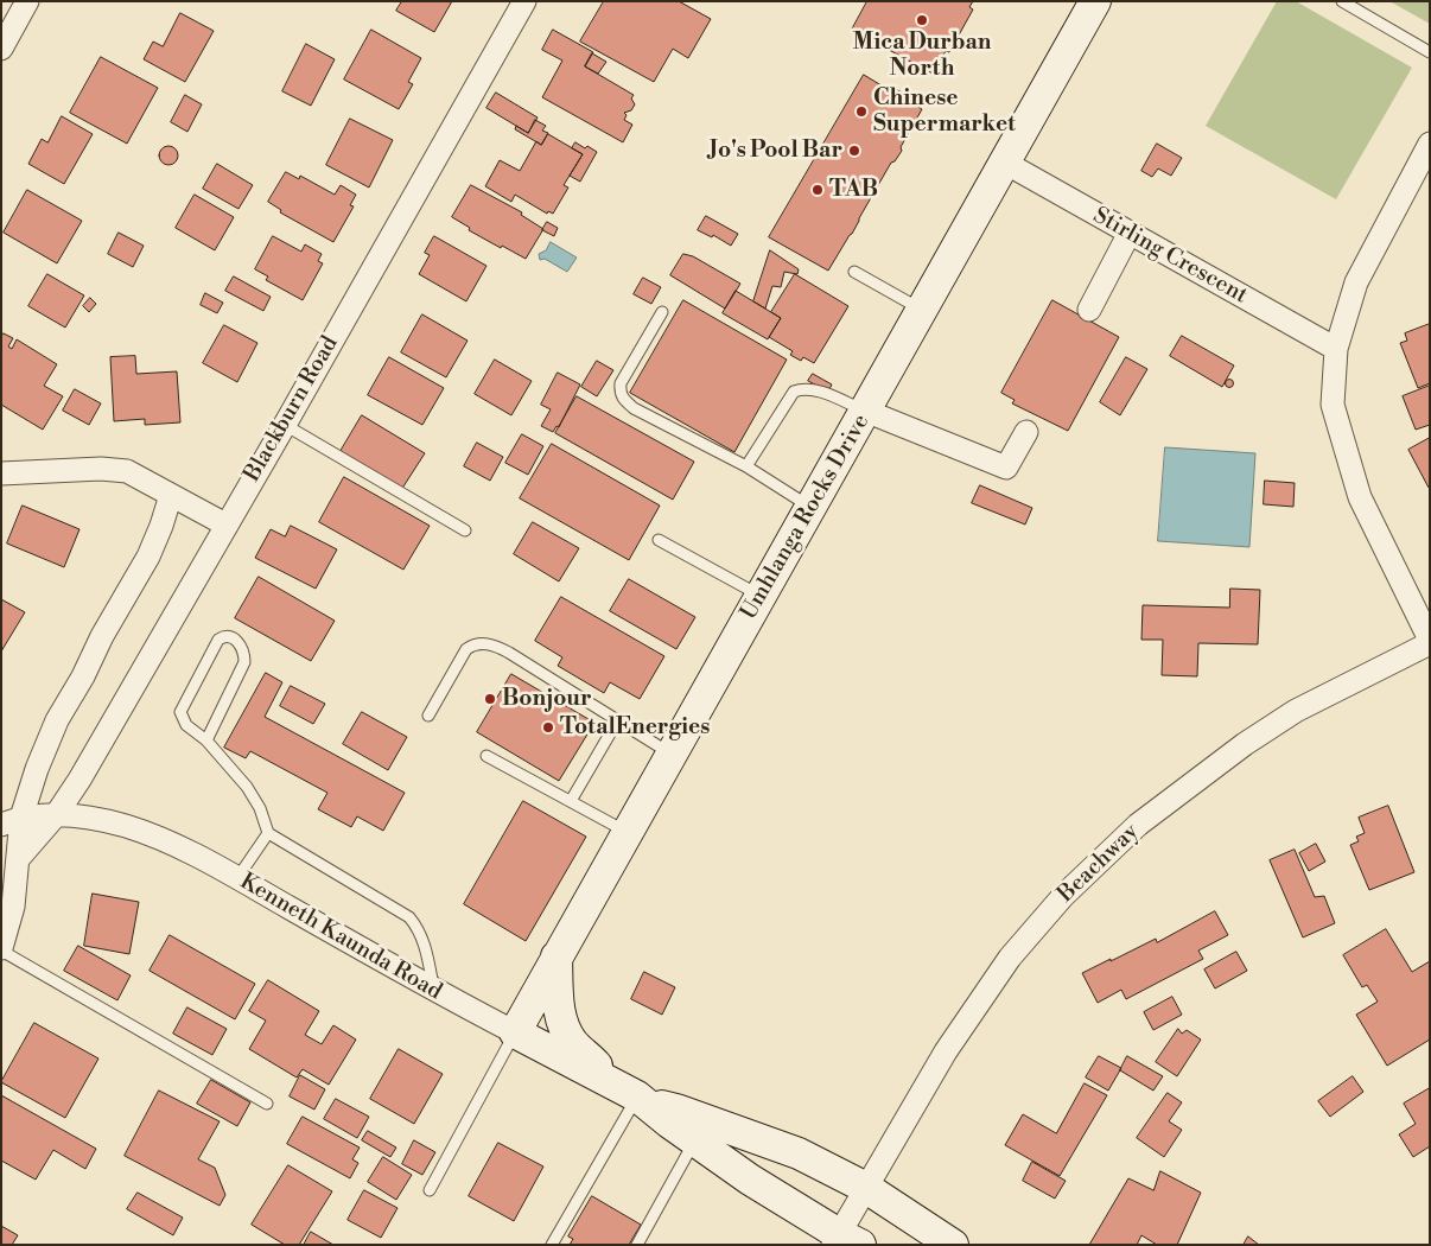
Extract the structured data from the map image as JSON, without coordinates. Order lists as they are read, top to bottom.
{
  "streets": {
    "main road": ["Umhlanga Rocks Drive", "Kenneth Kaunda Road"],
    "street": ["Stirling Crescent", "Blackburn Road", "Beachway"]
  },
  "crossings": [
    ["Stirling Crescent", "Umhlanga Rocks Drive"],
    ["Blackburn Road", "Kenneth Kaunda Road"],
    ["Umhlanga Rocks Drive", "Kenneth Kaunda Road"],
    ["Beachway", "Kenneth Kaunda Road"]
  ],
  "places": [
    "Mica Durban North",
    "Chinese Supermarket",
    "Jo's Pool Bar",
    "TAB",
    "Bonjour",
    "TotalEnergies"
  ]
}
